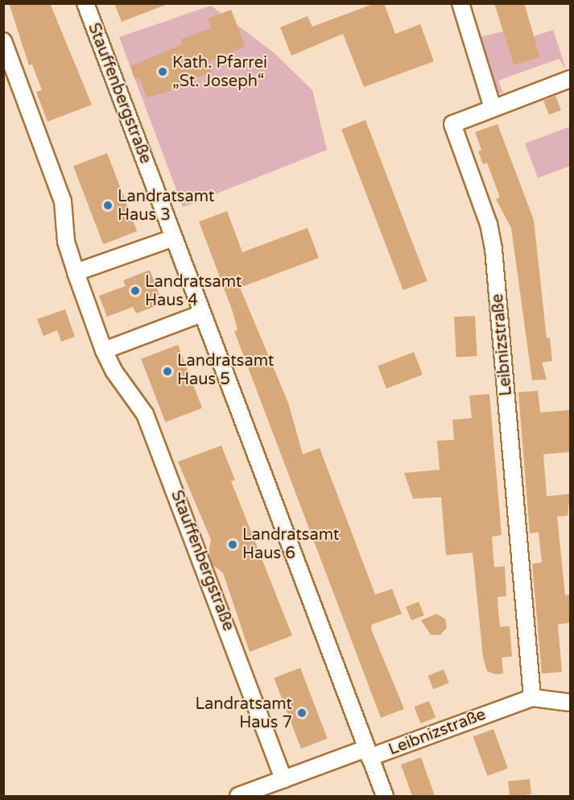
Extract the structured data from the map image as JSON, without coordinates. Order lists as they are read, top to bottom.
{
  "streets": {
    "street": ["Stauffenbergstraße", "Leibnizstraße"]
  },
  "crossings": [
    ["Stauffenbergstraße", "Leibnizstraße"]
  ],
  "places": [
    "Kath. Pfarrei „St. Joseph“",
    "Landratsamt Haus 3",
    "Landratsamt Haus 4",
    "Landratsamt Haus 5",
    "Landratsamt Haus 6",
    "Landratsamt Haus 7"
  ]
}
